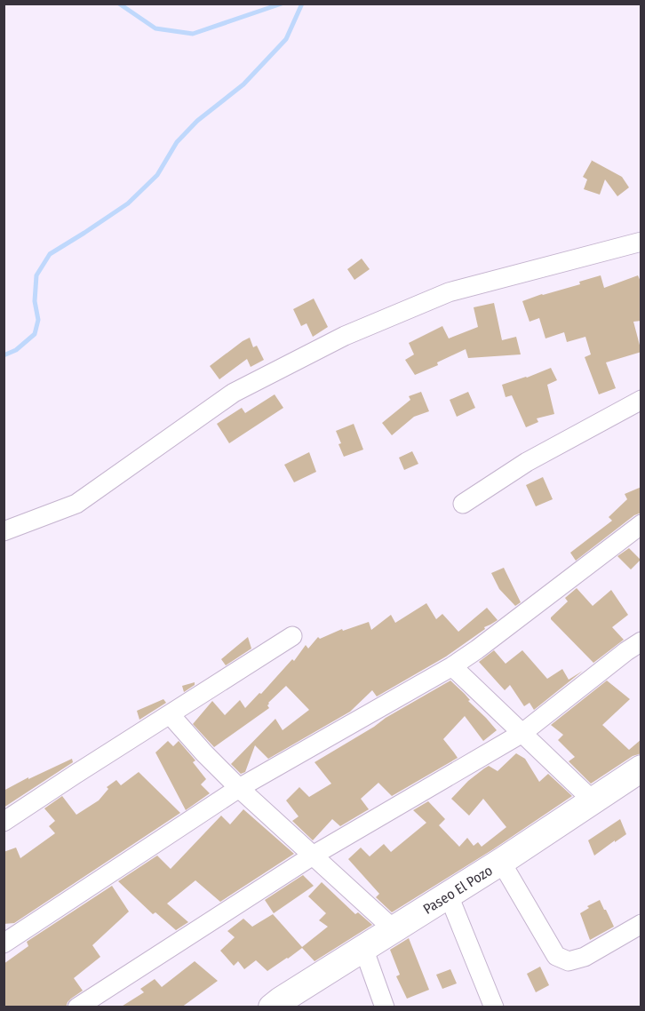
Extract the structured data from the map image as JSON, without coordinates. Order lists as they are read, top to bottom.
{
  "streets": {
    "street": ["Paseo El Pozo"]
  }
}
